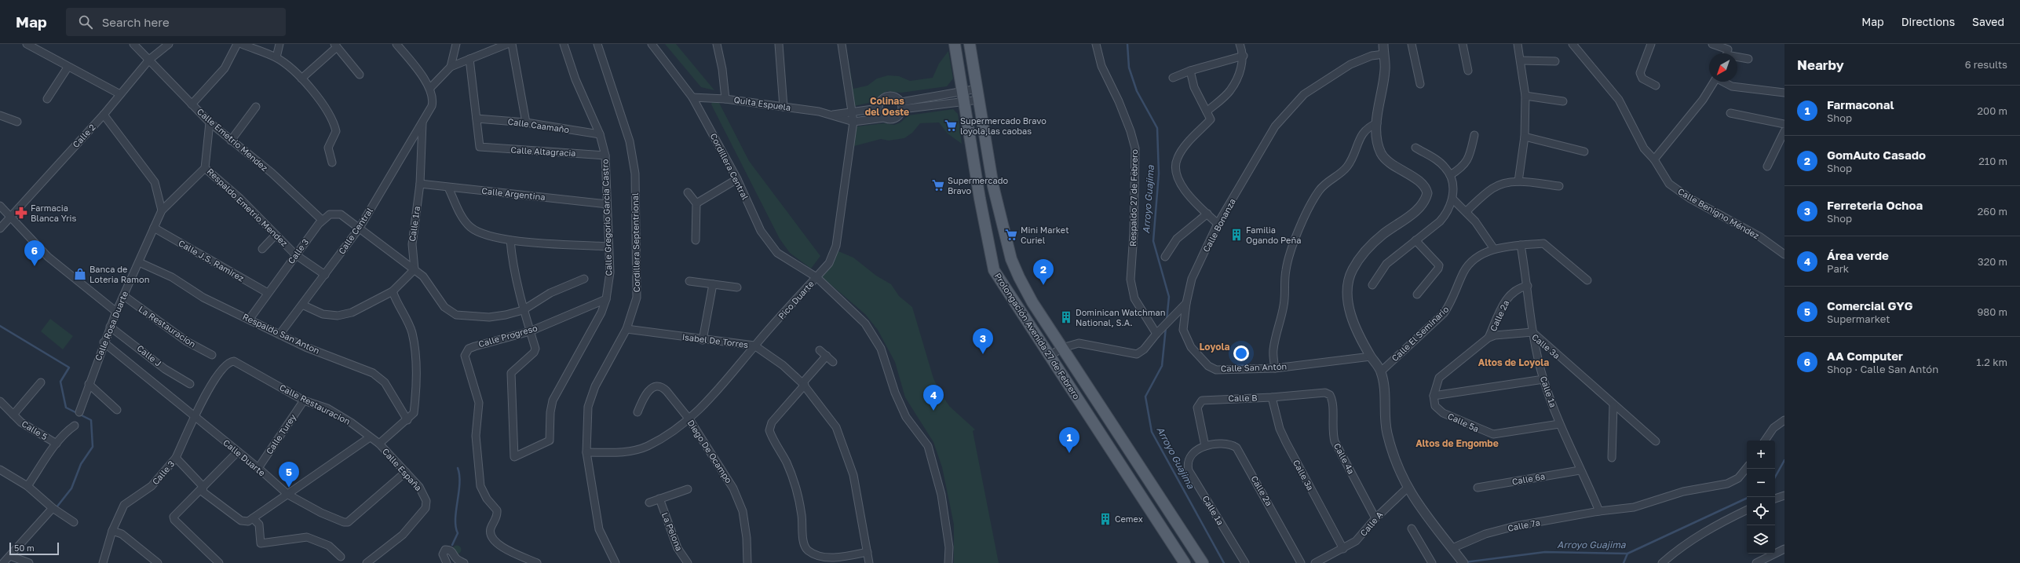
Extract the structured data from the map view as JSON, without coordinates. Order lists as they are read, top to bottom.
{
  "streets": {
    "main road": ["Prolongación Avenida 27 de Febrero"],
    "street": [
      "Quita Espuela",
      "Calle Caamaño",
      "Calle 2",
      "Calle Emetrio Mendez",
      "Calle Altagracia",
      "Cordillera Central",
      "Calle Argentina",
      "Respaldo 27 de Febrero",
      "Respaldo Emetrio Mendez",
      "Calle Benigno Méndez",
      "Calle Gregorio Garcia Castro",
      "Calle 1ra",
      "Calle Bonanza",
      "Calle Central",
      "Cordillera Septentrional",
      "Calle 3",
      "Calle J.S. Ramirez",
      "Pico Duarte",
      "Calle 2a",
      "Calle Rosa Duarte",
      "La Restauracion",
      "Respaldo San Anton",
      "Calle El Seminario",
      "Calle Progreso",
      "Isabel De Torres",
      "Calle 3a",
      "Calle J",
      "Calle San Antón",
      "Calle 1a",
      "Calle B",
      "Calle Restauracion",
      "Calle 5a",
      "Calle 5",
      "Calle Turey",
      "Diego De Ocampo",
      "Calle Duarte",
      "Calle 4a",
      "Calle España",
      "Calle 6a",
      "Calle A",
      "Calle 7a",
      "La Pelona"
    ]
  },
  "crossings": [
    ["Quita Espuela", "Cordillera Central"],
    ["Calle Caamaño", "Calle Altagracia"],
    ["Calle Caamaño", "Calle Gregorio Garcia Castro"],
    ["Calle 2", "Calle Emetrio Mendez"],
    ["Calle Emetrio Mendez", "Respaldo Emetrio Mendez"],
    ["Calle Emetrio Mendez", "Calle 3"],
    ["Calle Altagracia", "Calle Gregorio Garcia Castro"],
    ["Cordillera Central", "Pico Duarte"],
    ["Calle Argentina", "Calle Gregorio Garcia Castro"],
    ["Calle Argentina", "Calle 1ra"],
    ["Respaldo Emetrio Mendez", "Calle Central"],
    ["Respaldo Emetrio Mendez", "Calle 3"],
    ["Respaldo Emetrio Mendez", "Calle Rosa Duarte"],
    ["Calle Gregorio Garcia Castro", "Calle Progreso"],
    ["Calle 1ra", "Calle Central"],
    ["Calle Bonanza", "Calle San Antón"],
    ["Calle Central", "Respaldo San Anton"],
    ["Cordillera Septentrional", "Pico Duarte"],
    ["Cordillera Septentrional", "Isabel De Torres"],
    ["Calle 3", "Calle J.S. Ramirez"],
    ["Calle 3", "Respaldo San Anton"],
    ["Calle 3", "Calle Restauracion"],
    ["Calle 3", "Calle Duarte"],
    ["Calle J.S. Ramirez", "Calle Rosa Duarte"],
    ["Pico Duarte", "Isabel De Torres"],
    ["Pico Duarte", "Diego De Ocampo"],
    ["Calle 2a", "Calle 3a"],
    ["Calle 2a", "Calle 1a"],
    ["Calle 2a", "Calle B"],
    ["Calle Rosa Duarte", "La Restauracion"],
    ["Calle Rosa Duarte", "Respaldo San Anton"],
    ["Calle Rosa Duarte", "Calle J"],
    ["Calle Rosa Duarte", "Calle Duarte"],
    ["Calle El Seminario", "Calle 1a"],
    ["Calle 3a", "Calle 1a"],
    ["Calle 3a", "Calle B"],
    ["Calle 3a", "Calle A"],
    ["Calle 1a", "Calle B"],
    ["Calle 1a", "Calle 5a"],
    ["Calle 1a", "Calle 6a"],
    ["Calle 1a", "Calle 7a"],
    ["Calle B", "Calle 4a"],
    ["Calle Restauracion", "Calle Turey"],
    ["Calle Restauracion", "Calle España"],
    ["Calle Turey", "Calle Duarte"],
    ["Calle Duarte", "Calle España"],
    ["Calle 4a", "Calle A"]
  ],
  "districts": [
    "Colinas del Oeste",
    "Loyola",
    "Altos de Loyola",
    "Altos de Engombe"
  ],
  "water": ["Arroyo Guajima"],
  "places": {
    "supermarket": ["Supermercado Bravo loyola,las caobas", "Supermercado Bravo", "Mini Market Curiel"],
    "pharmacy": ["Farmacia Blanca Yris"],
    "building": ["Familia Ogando Peña", "Dominican Watchman National, S.A.", "Cemex"],
    "shop": ["Banca de Loteria Ramon"]
  },
  "scale_bar": "50 m",
  "north": "bottom left",
  "page": {
    "header": "Map",
    "search": "Search here",
    "nav": ["Map", "Directions", "Saved"],
    "heading": ["Nearby", "6 results"],
    "list": [
      {
        "mark": "1",
        "name": "Farmaconal",
        "note": "Shop",
        "value": "200 m"
      },
      {
        "mark": "2",
        "name": "GomAuto Casado",
        "note": "Shop",
        "value": "210 m"
      },
      {
        "mark": "3",
        "name": "Ferreteria Ochoa",
        "note": "Shop",
        "value": "260 m"
      },
      {
        "mark": "4",
        "name": "Área verde",
        "note": "Park",
        "value": "320 m"
      },
      {
        "mark": "5",
        "name": "Comercial GYG",
        "note": "Supermarket",
        "value": "980 m"
      },
      {
        "mark": "6",
        "name": "AA Computer",
        "note": "Shop · Calle San Antón",
        "value": "1.2 km"
      }
    ],
    "pins": [
      "6",
      "2",
      "3",
      "4",
      "1",
      "5"
    ],
    "map_buttons": ["+", "−"],
    "scale": "50 m"
  }
}
